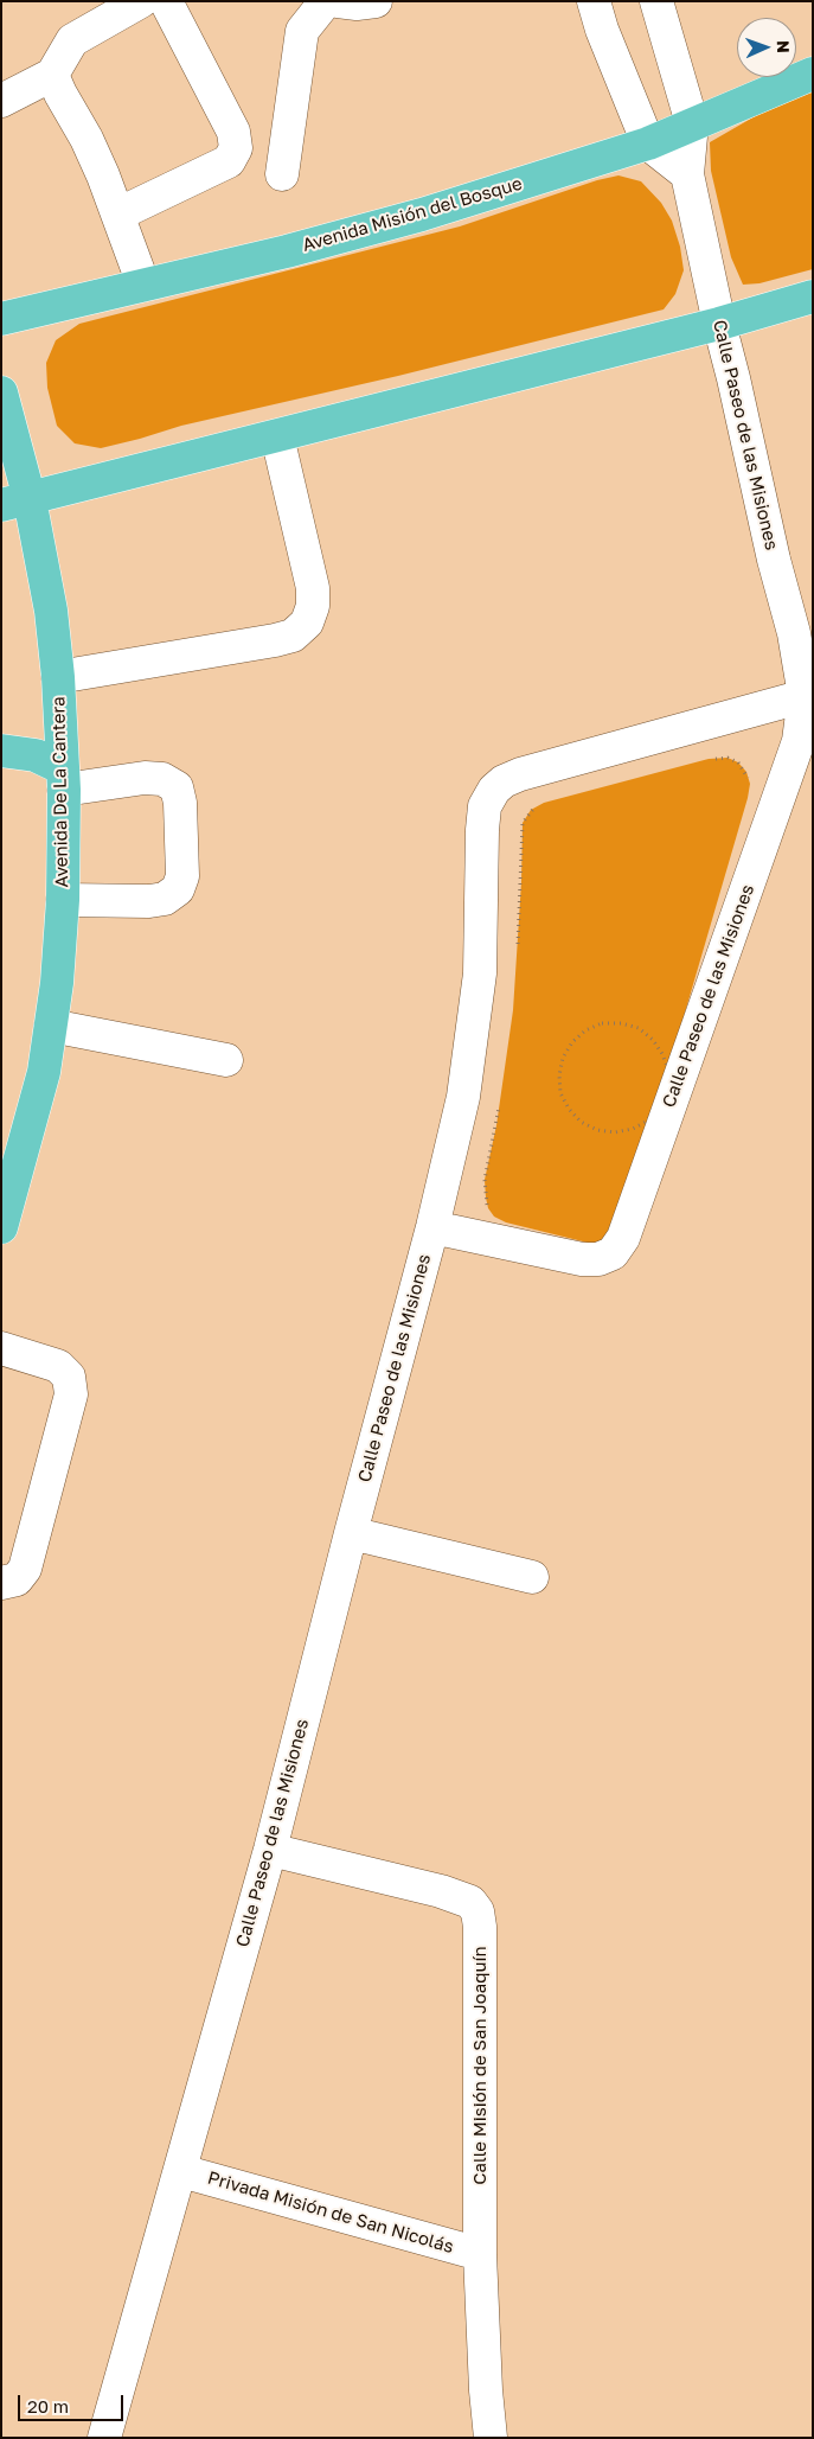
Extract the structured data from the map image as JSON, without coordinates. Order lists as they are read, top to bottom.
{
  "streets": {
    "main road": ["Avenida Misión del Bosque", "Avenida De La Cantera"],
    "street": ["Calle Paseo de las Misiones", "Calle Misión de San Joaquín", "Privada Misión de San Nicolás"]
  },
  "crossings": [
    ["Avenida Misión del Bosque", "Calle Paseo de las Misiones"],
    ["Calle Paseo de las Misiones", "Calle Misión de San Joaquín"],
    ["Calle Paseo de las Misiones", "Privada Misión de San Nicolás"],
    ["Calle Misión de San Joaquín", "Privada Misión de San Nicolás"]
  ],
  "scale_bar": "20 m",
  "north": "right"
}
